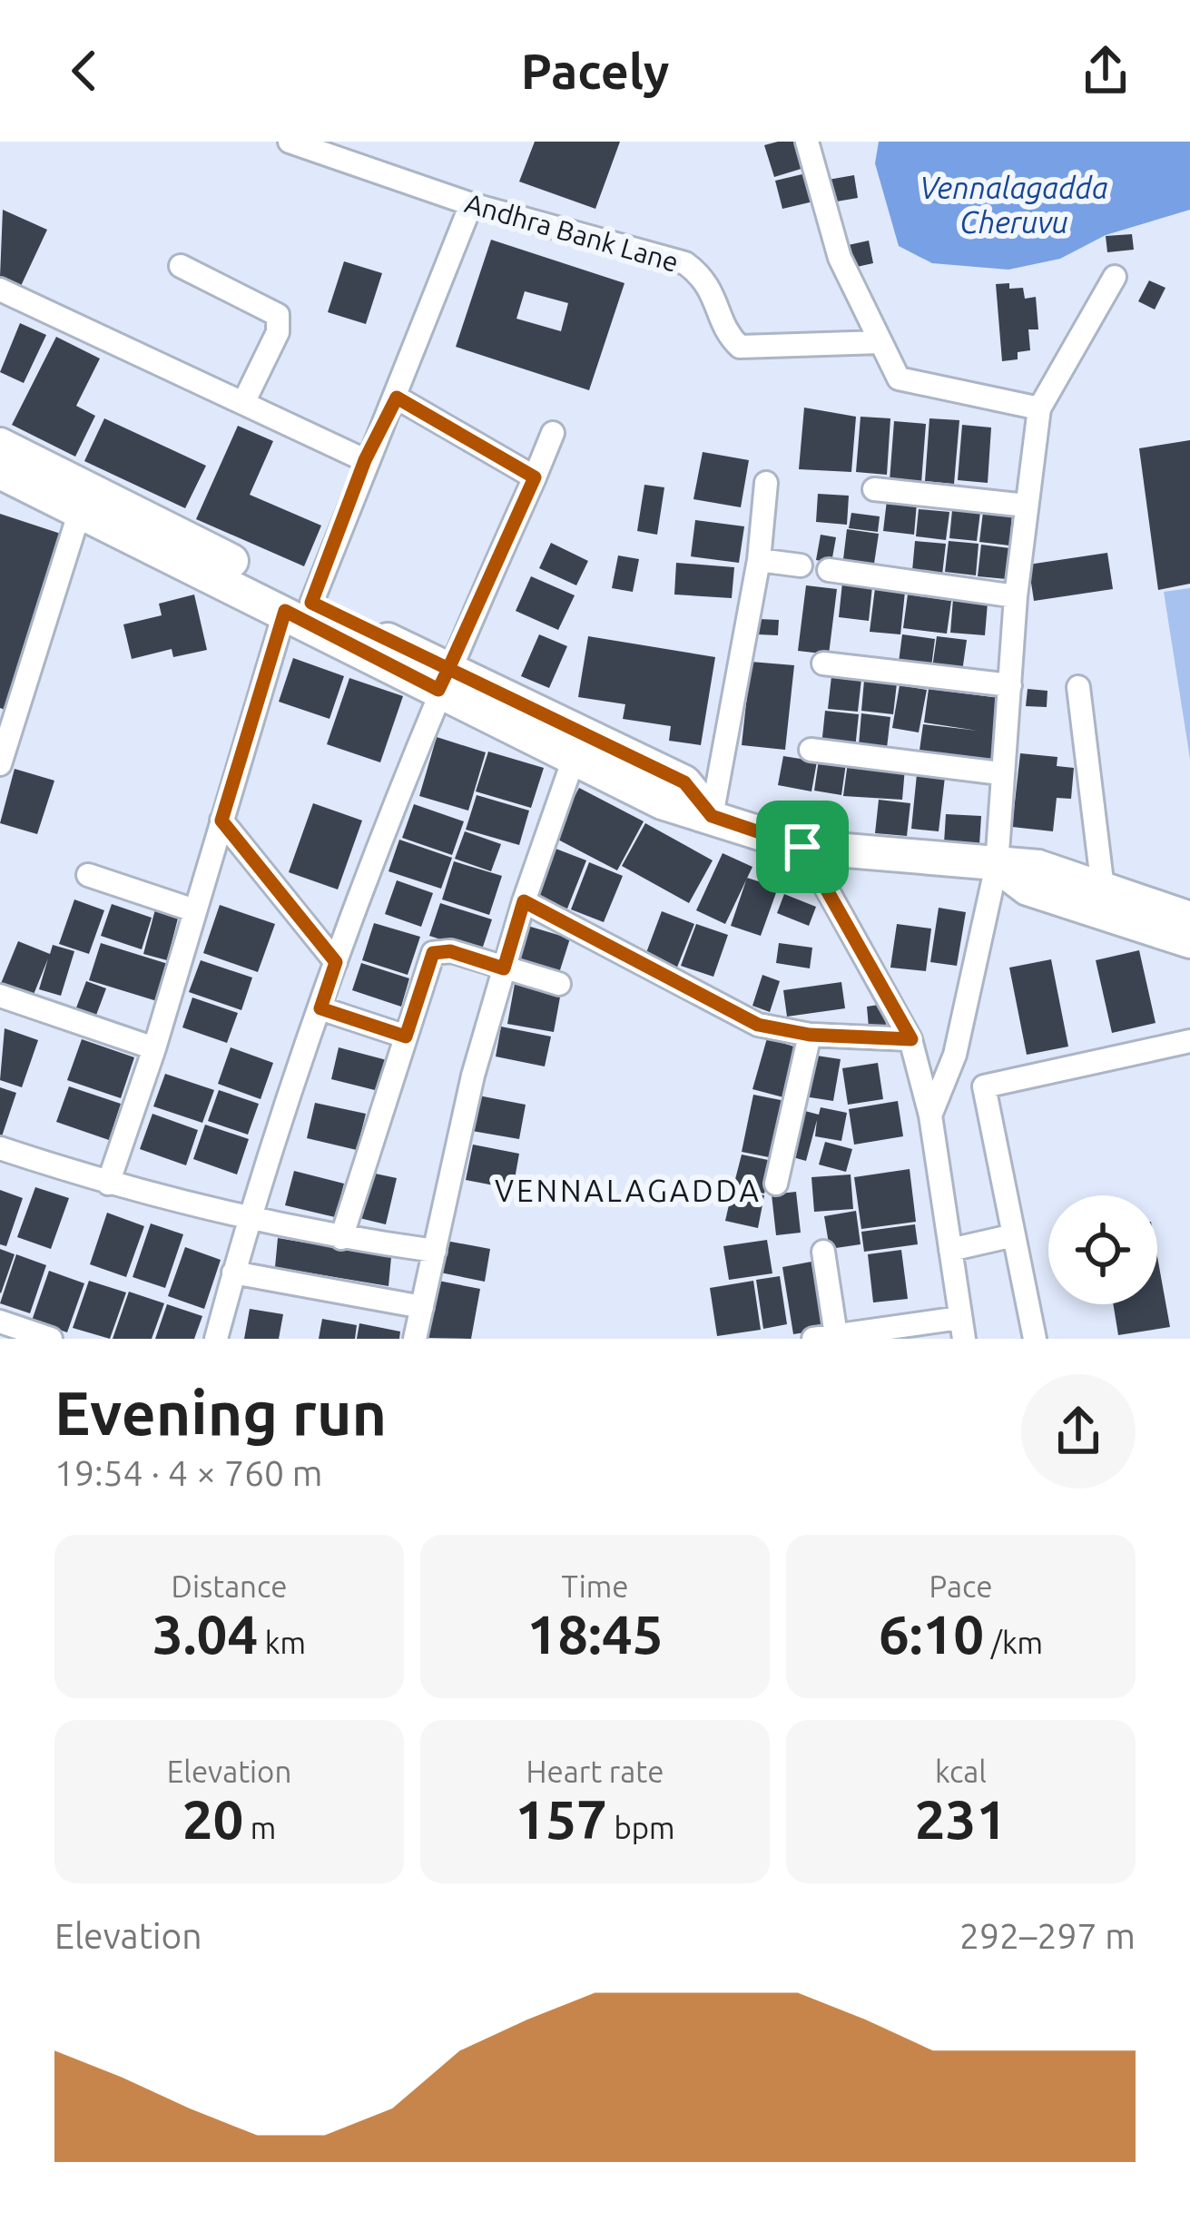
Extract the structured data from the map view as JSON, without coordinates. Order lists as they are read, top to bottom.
{
  "streets": {
    "street": ["Andhra Bank Lane"]
  },
  "districts": ["VENNALAGADDA"],
  "water": ["Vennalagadda Cheruvu"],
  "page": {
    "header": "Pacely",
    "heading": ["Evening run", "19:54 · 4 × 760 m"],
    "stats": [
      ["Distance", "3.04 km"],
      ["Time", "18:45"],
      ["Pace", "6:10 /km"],
      ["Elevation", "20 m"],
      ["Heart rate", "157 bpm"],
      ["kcal", "231"]
    ],
    "chart": ["Elevation", "292–297 m"]
  }
}
